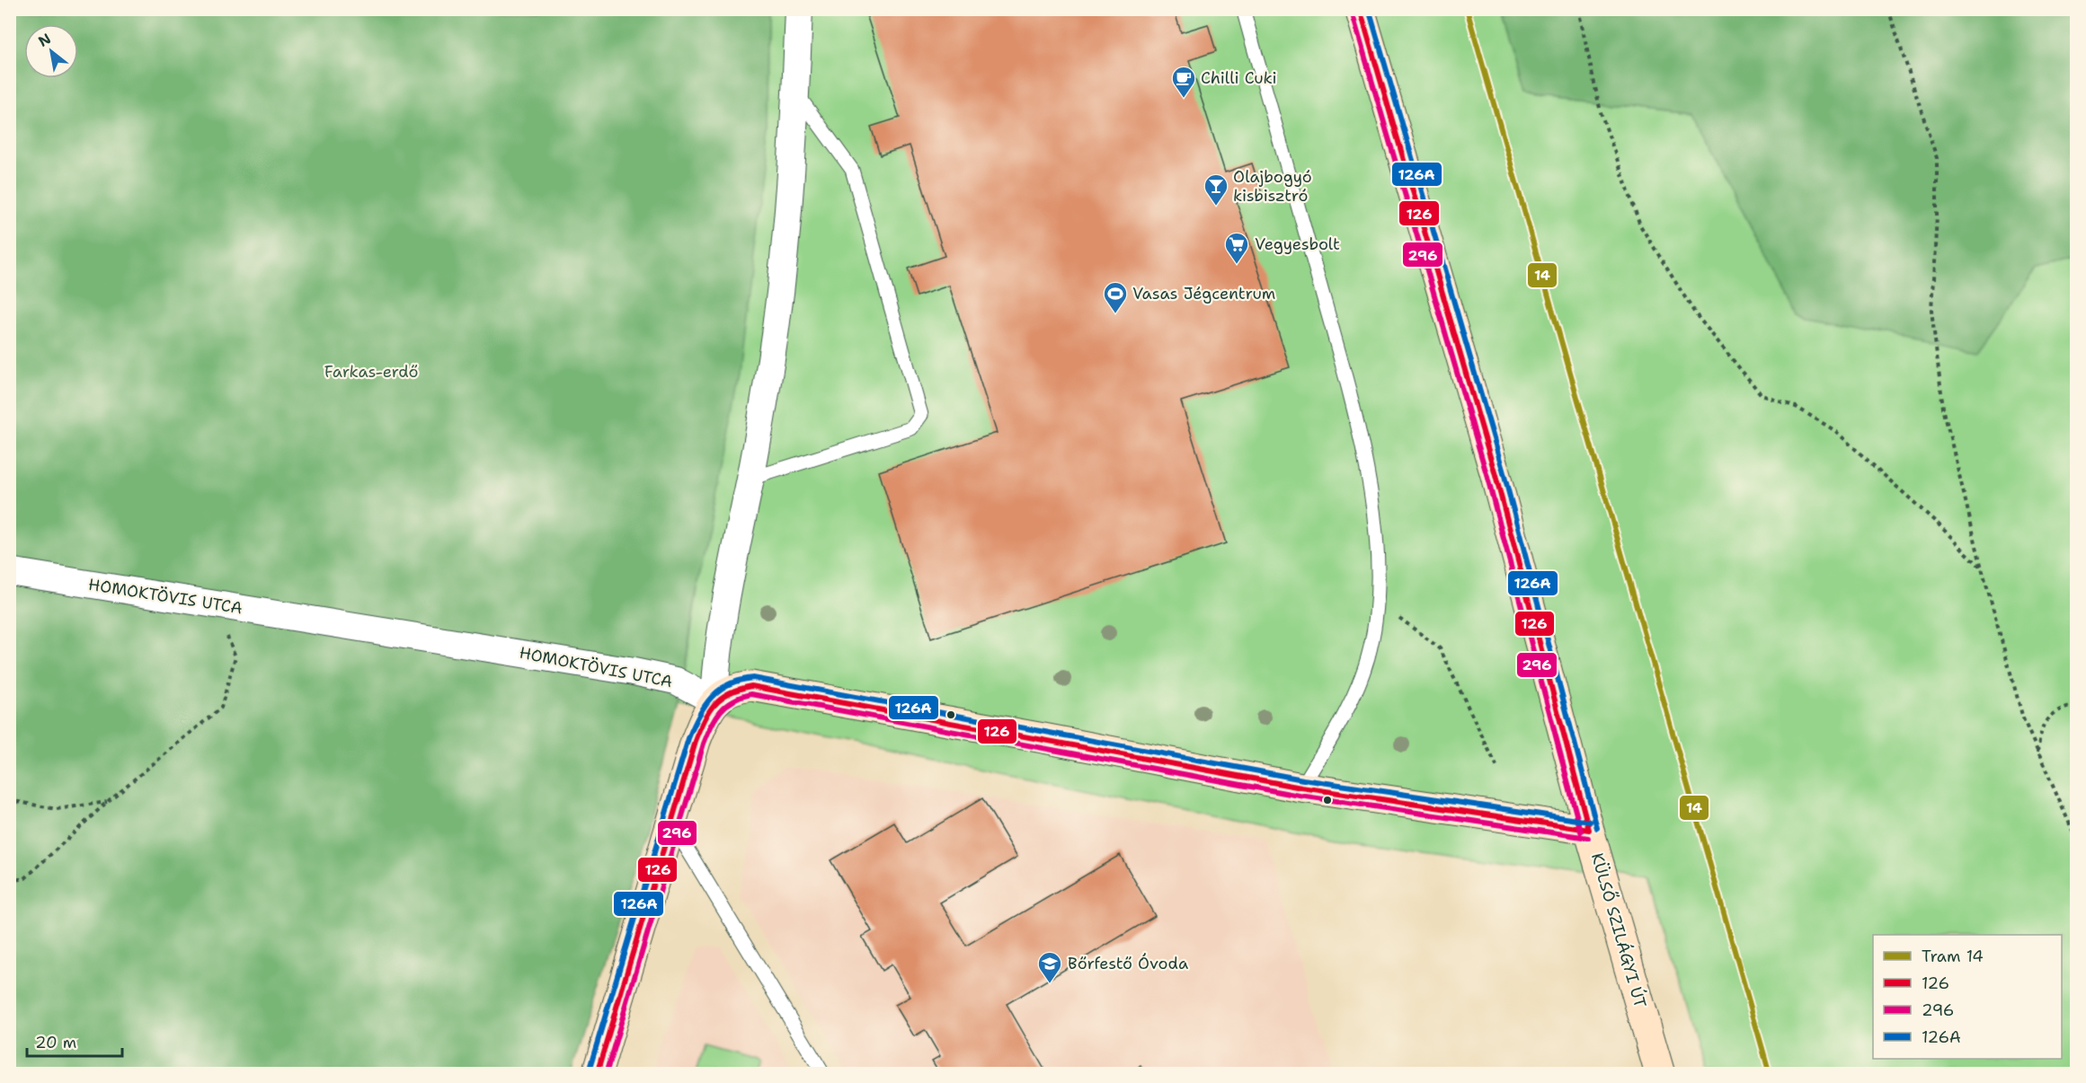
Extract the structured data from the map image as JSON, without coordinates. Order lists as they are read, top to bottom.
{
  "streets": {
    "street": ["HOMOKTÖVIS UTCA", "KÜLSŐ SZILÁGYI ÚT"]
  },
  "parks": ["Farkas-erdő"],
  "places": {
    "cafe": ["Chilli Cuki"],
    "bar": ["Olajbogyó kisbisztró"],
    "supermarket": ["Vegyesbolt"],
    "sports": ["Vasas Jégcentrum"],
    "school or university": ["Bőrfestő Óvoda"]
  },
  "lines": [
    "tram line 14",
    "transit line 126",
    "transit line 126A",
    "transit line 296"
  ],
  "legend": [
    "Tram 14",
    "126",
    "296",
    "126A"
  ],
  "scale_bar": "20 m",
  "north": "top left"
}
